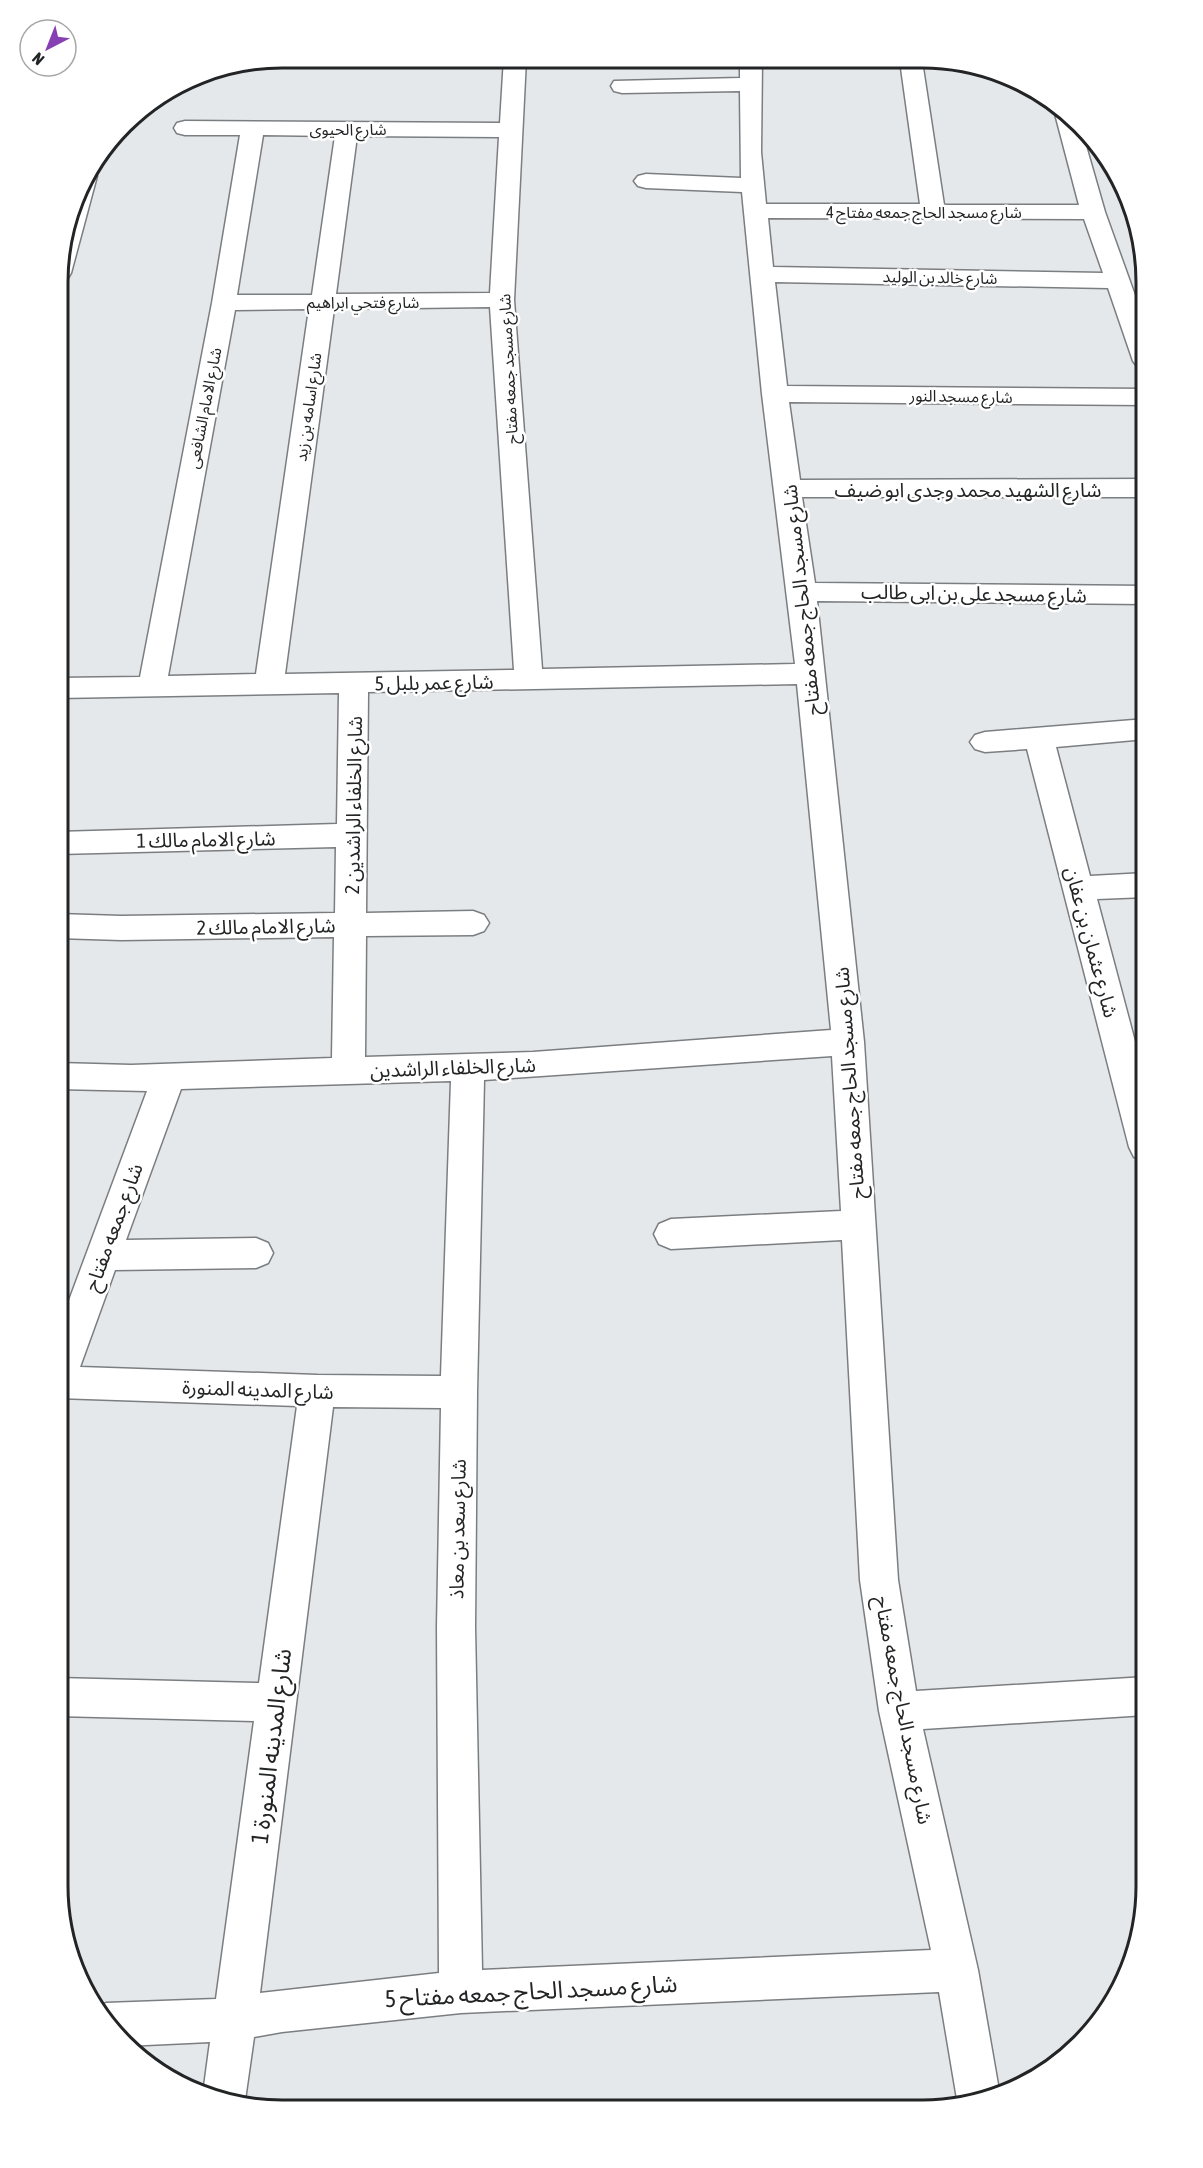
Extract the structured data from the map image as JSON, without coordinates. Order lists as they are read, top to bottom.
{
  "streets": {
    "street": [
      "شارع الحيوى",
      "شارع مسجد الحاج جمعه مفتاح 4",
      "شارع خالد بن الوليد",
      "شارع فتحي ابراهيم",
      "شارع مسجد جمعه مفتاح",
      "شارع مسجد النور",
      "شارع اسامه بن زيد",
      "شارع الامام الشافعى",
      "شارع الشهيد محمد وجدى ابو ضيف",
      "شارع مسجد على بن ابى طالب",
      "شارع مسجد الحاج جمعه مفتاح",
      "شارع عمر بلبل 5",
      "شارع الخلفاء الراشدين 2",
      "شارع الامام مالك 1",
      "شارع الامام مالك 2",
      "شارع عثمان بن عفان",
      "شارع الخلفاء الراشدين",
      "شارع جمعه مفتاح",
      "شارع المدينه المنورة",
      "شارع سعد بن معاذ",
      "شارع المدينه المنورة 1",
      "شارع مسجد الحاج جمعه مفتاح 5"
    ]
  },
  "crossings": [
    ["شارع الحيوى", "شارع مسجد جمعه مفتاح"],
    ["شارع الحيوى", "شارع اسامه بن زيد"],
    ["شارع الحيوى", "شارع الامام الشافعى"],
    ["شارع مسجد الحاج جمعه مفتاح 4", "شارع مسجد الحاج جمعه مفتاح"],
    ["شارع خالد بن الوليد", "شارع مسجد الحاج جمعه مفتاح"],
    ["شارع فتحي ابراهيم", "شارع مسجد جمعه مفتاح"],
    ["شارع فتحي ابراهيم", "شارع اسامه بن زيد"],
    ["شارع فتحي ابراهيم", "شارع الامام الشافعى"],
    ["شارع مسجد جمعه مفتاح", "شارع عمر بلبل 5"],
    ["شارع مسجد النور", "شارع مسجد الحاج جمعه مفتاح"],
    ["شارع اسامه بن زيد", "شارع عمر بلبل 5"],
    ["شارع الامام الشافعى", "شارع عمر بلبل 5"],
    ["شارع الشهيد محمد وجدى ابو ضيف", "شارع مسجد الحاج جمعه مفتاح"],
    ["شارع مسجد على بن ابى طالب", "شارع مسجد الحاج جمعه مفتاح"],
    ["شارع مسجد الحاج جمعه مفتاح", "شارع عمر بلبل 5"],
    ["شارع مسجد الحاج جمعه مفتاح", "شارع الخلفاء الراشدين"],
    ["شارع مسجد الحاج جمعه مفتاح", "شارع مسجد الحاج جمعه مفتاح 5"],
    ["شارع عمر بلبل 5", "شارع الخلفاء الراشدين 2"],
    ["شارع الخلفاء الراشدين 2", "شارع الامام مالك 1"],
    ["شارع الخلفاء الراشدين 2", "شارع الامام مالك 2"],
    ["شارع الخلفاء الراشدين 2", "شارع الخلفاء الراشدين"],
    ["شارع الخلفاء الراشدين", "شارع جمعه مفتاح"],
    ["شارع الخلفاء الراشدين", "شارع سعد بن معاذ"],
    ["شارع المدينه المنورة", "شارع سعد بن معاذ"],
    ["شارع المدينه المنورة", "شارع المدينه المنورة 1"],
    ["شارع سعد بن معاذ", "شارع مسجد الحاج جمعه مفتاح 5"],
    ["شارع المدينه المنورة 1", "شارع مسجد الحاج جمعه مفتاح 5"]
  ],
  "north": "bottom left"
}
